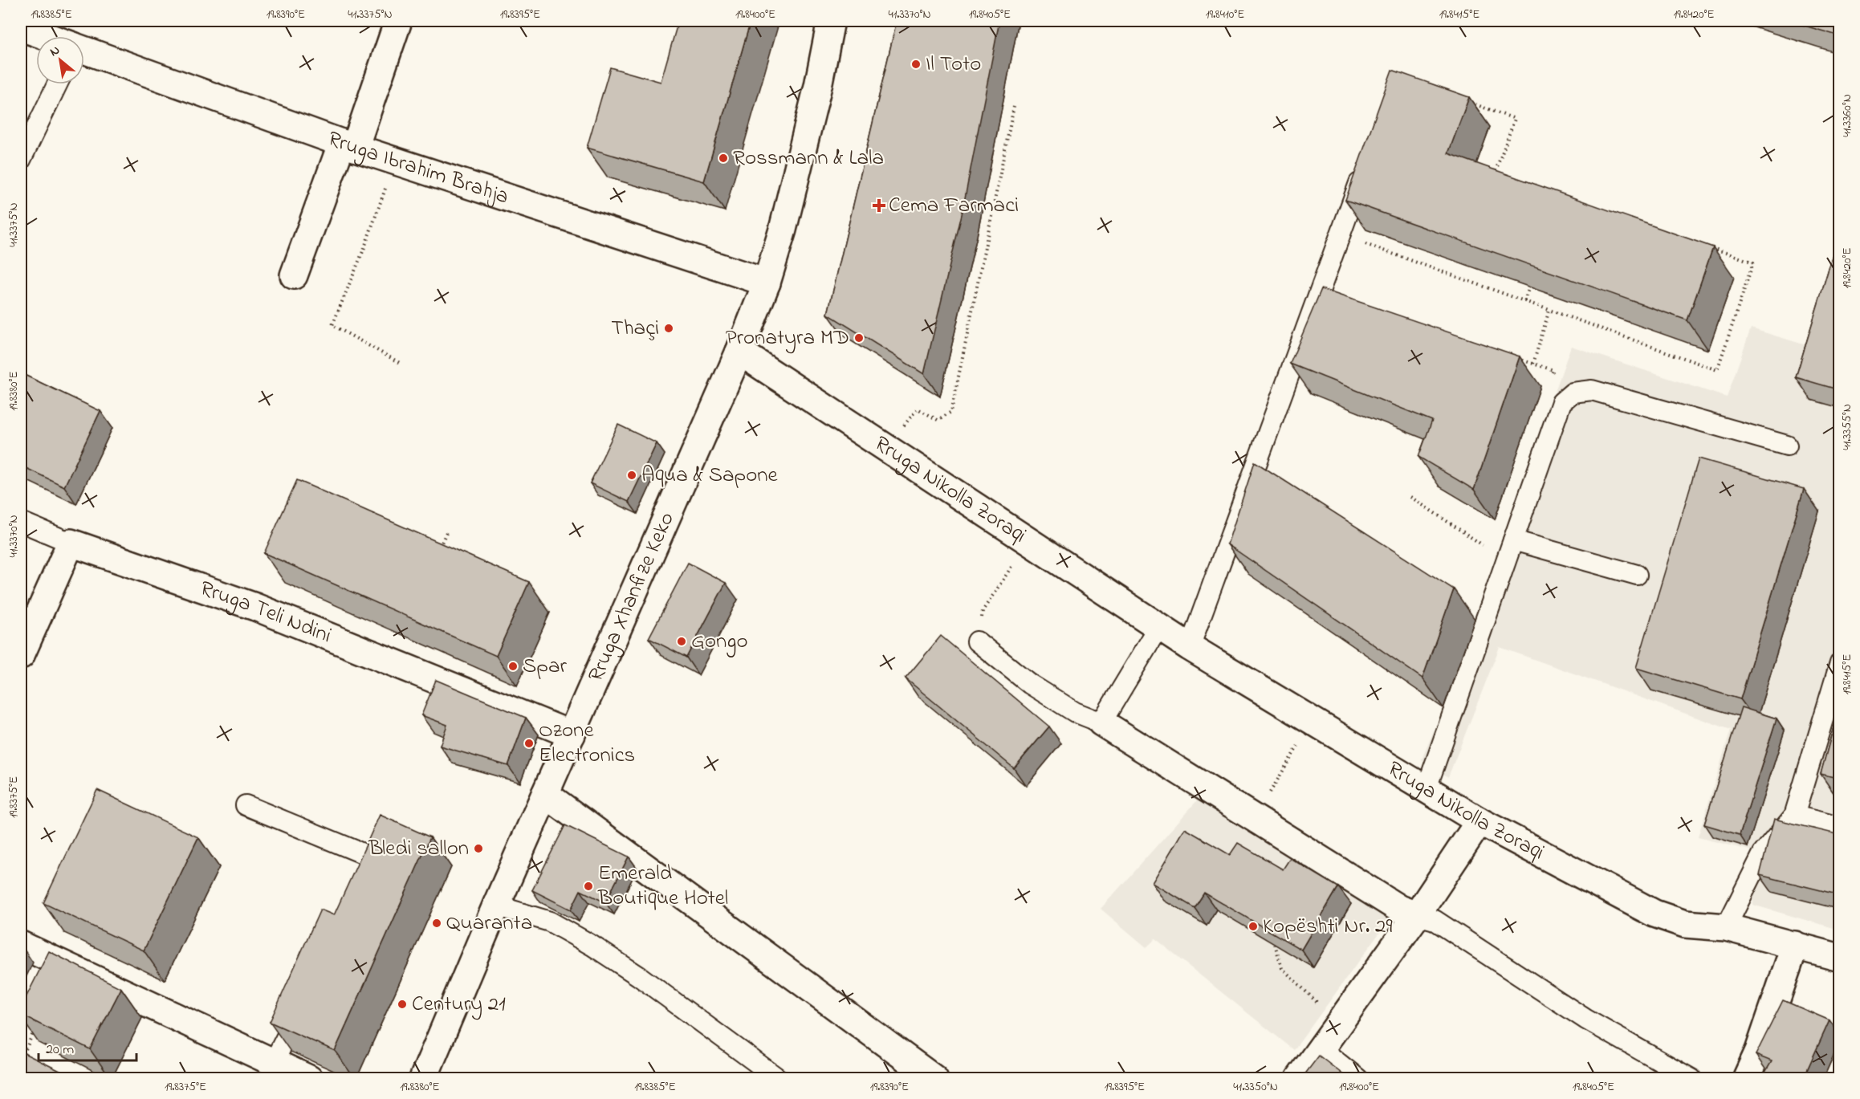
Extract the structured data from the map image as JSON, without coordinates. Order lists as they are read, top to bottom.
{
  "streets": {
    "street": [
      "Rruga Ibrahim Brahja",
      "Rruga Nikolla Zoraqi",
      "Rruga Xhanfize Keko",
      "Rruga Teli Ndini"
    ]
  },
  "crossings": [
    ["Rruga Ibrahim Brahja", "Rruga Xhanfize Keko"],
    ["Rruga Nikolla Zoraqi", "Rruga Xhanfize Keko"],
    ["Rruga Xhanfize Keko", "Rruga Teli Ndini"]
  ],
  "places": {
    "other": [
      "Il Toto",
      "Rossmann & Lala",
      "Thaçi",
      "Pronatyra MD",
      "Aqua & Sapone",
      "Gongo",
      "Spar",
      "Ozone Electronics",
      "Bledi sallon",
      "Emerald Boutique Hotel",
      "Quaranta",
      "Kopështi Nr. 29",
      "Century 21"
    ],
    "health": ["Cema Farmaci"]
  },
  "scale_bar": "20 m",
  "north": "top left",
  "coordinates": [
    "19.8385°E",
    "19.8390°E",
    "41.3375°N",
    "19.8395°E",
    "19.8400°E",
    "41.3370°N",
    "19.8405°E",
    "19.8410°E",
    "19.8415°E",
    "19.8420°E",
    "41.3360°N",
    "19.8380°E",
    "41.3355°N",
    "19.8375°E",
    "41.3350°N"
  ]
}
